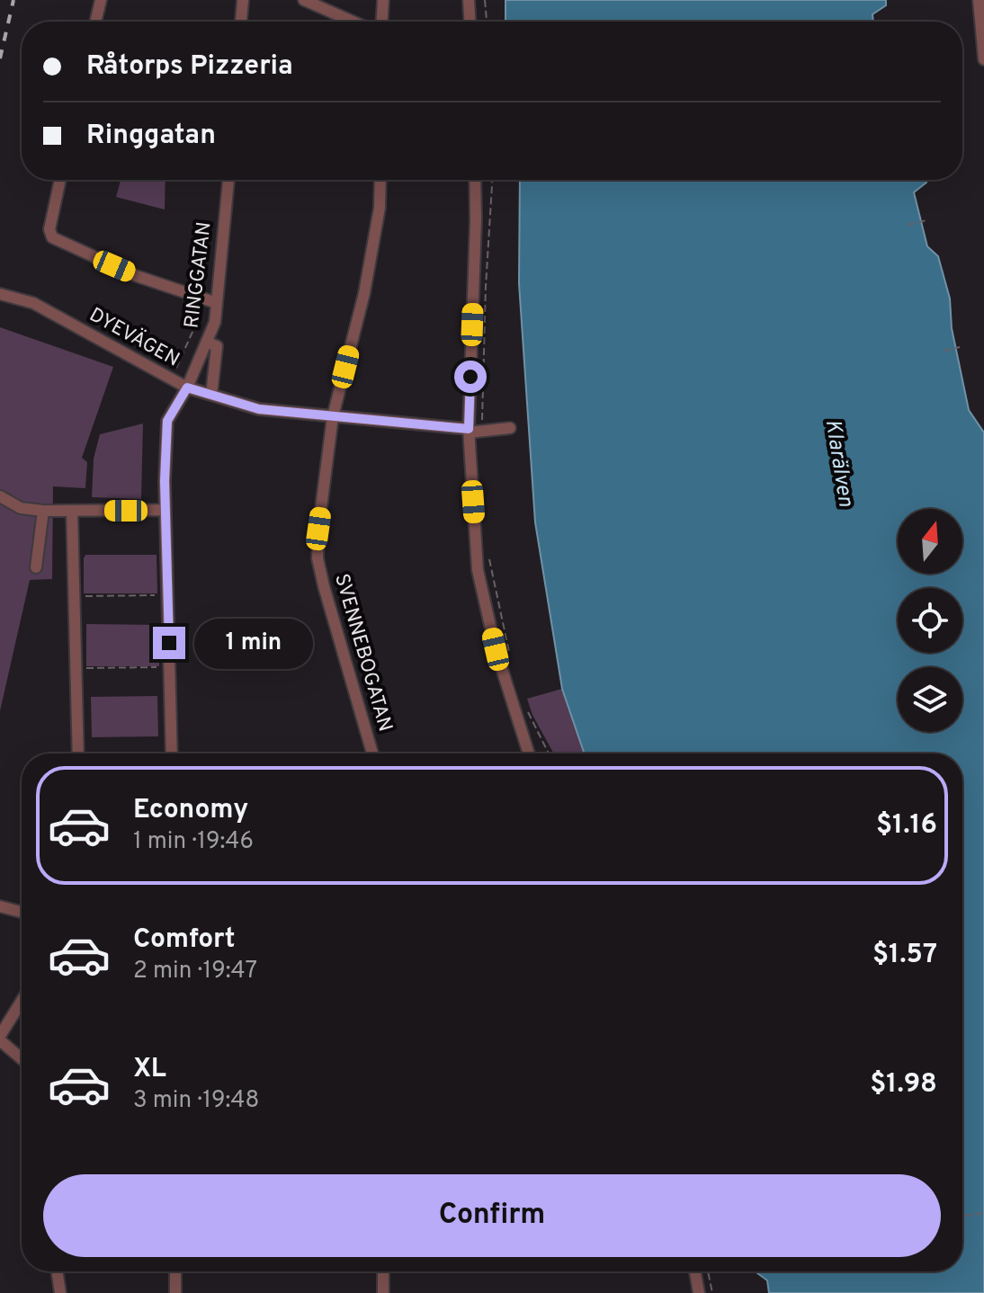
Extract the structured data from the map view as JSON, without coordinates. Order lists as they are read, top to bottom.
{
  "streets": {
    "street": ["RINGGATAN", "DYEVÄGEN", "SVENNEBOGATAN"]
  },
  "crossings": [
    ["RINGGATAN", "DYEVÄGEN"],
    ["DYEVÄGEN", "SVENNEBOGATAN"]
  ],
  "water": ["Klarälven"],
  "north": "top",
  "page": {
    "banner": ["Råtorps Pizzeria", "Ringgatan"],
    "bubble": "1 min",
    "list": [
      {
        "name": "Economy",
        "note": "1 min · 19:46",
        "value": "$1.16"
      },
      {
        "name": "Comfort",
        "note": "2 min · 19:47",
        "value": "$1.57"
      },
      {
        "name": "XL",
        "note": "3 min · 19:48",
        "value": "$1.98"
      }
    ],
    "buttons": "Confirm"
  }
}
